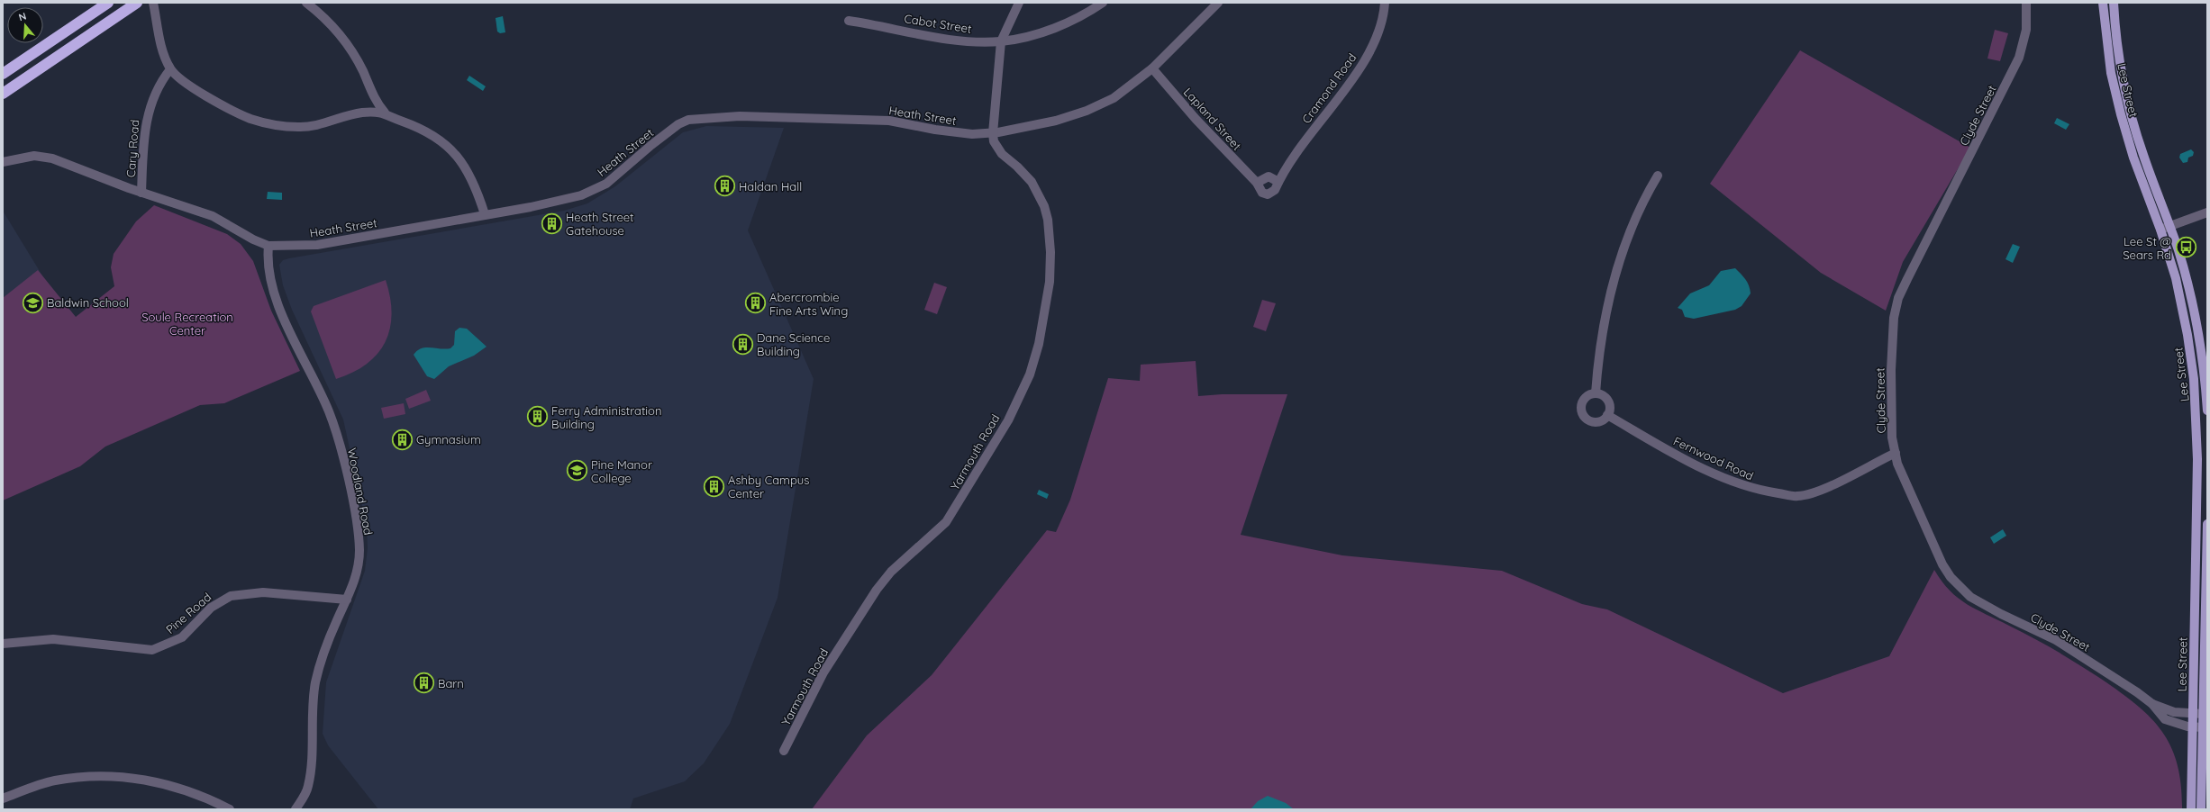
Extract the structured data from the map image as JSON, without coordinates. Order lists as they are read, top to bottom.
{
  "streets": {
    "main road": ["Lee Street"],
    "street": [
      "Cabot Street",
      "Cramond Road",
      "Heath Street",
      "Clyde Street",
      "Lapland Street",
      "Cary Road",
      "Yarmouth Road",
      "Fernwood Road",
      "Woodland Road",
      "Pine Road"
    ]
  },
  "crossings": [
    ["Cramond Road", "Lapland Street"],
    ["Lee Street", "Clyde Street"],
    ["Heath Street", "Lapland Street"],
    ["Heath Street", "Cary Road"],
    ["Heath Street", "Yarmouth Road"],
    ["Heath Street", "Woodland Road"],
    ["Clyde Street", "Fernwood Road"],
    ["Woodland Road", "Pine Road"]
  ],
  "parks": ["Soule Recreation Center"],
  "places": {
    "building": [
      "Haldan Hall",
      "Heath Street Gatehouse",
      "Abercrombie Fine Arts Wing",
      "Dane Science Building",
      "Ferry Administration Building",
      "Gymnasium",
      "Ashby Campus Center",
      "Barn"
    ],
    "bus stop": ["Lee St @ Sears Rd"],
    "school or university": ["Baldwin School", "Pine Manor College"]
  },
  "north": "top"
}
